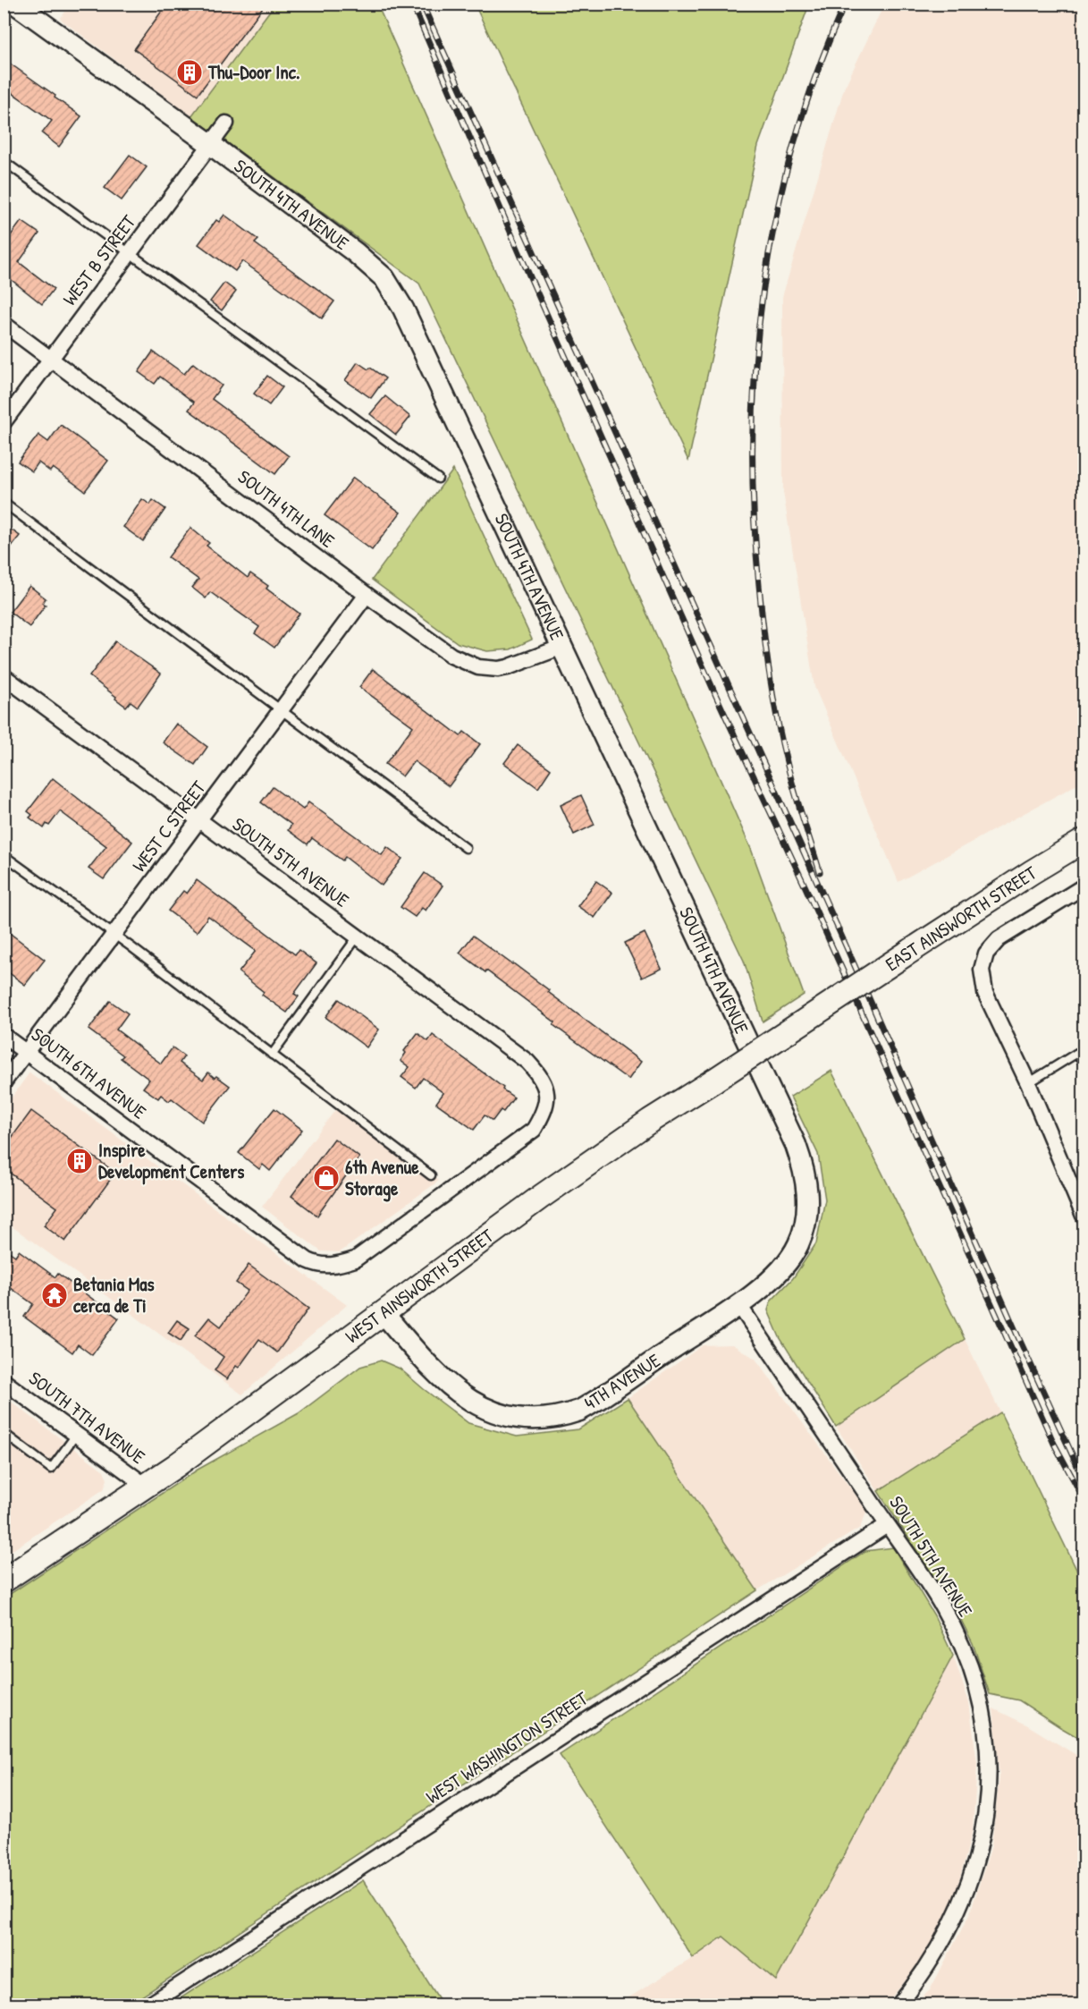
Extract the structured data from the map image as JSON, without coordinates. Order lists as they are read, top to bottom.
{
  "streets": {
    "main road": ["EAST AINSWORTH STREET", "WEST AINSWORTH STREET"],
    "street": [
      "SOUTH 4TH AVENUE",
      "WEST B STREET",
      "SOUTH 4TH LANE",
      "WEST C STREET",
      "SOUTH 5TH AVENUE",
      "SOUTH 6TH AVENUE",
      "4TH AVENUE",
      "SOUTH 7TH AVENUE",
      "WEST WASHINGTON STREET"
    ]
  },
  "crossings": [
    ["SOUTH 4TH AVENUE", "WEST B STREET"],
    ["SOUTH 4TH AVENUE", "SOUTH 4TH LANE"],
    ["SOUTH 4TH AVENUE", "4TH AVENUE"],
    ["WEST B STREET", "SOUTH 4TH LANE"],
    ["SOUTH 4TH LANE", "WEST C STREET"],
    ["WEST C STREET", "SOUTH 5TH AVENUE"],
    ["WEST C STREET", "SOUTH 6TH AVENUE"],
    ["SOUTH 5TH AVENUE", "SOUTH 6TH AVENUE"],
    ["SOUTH 5TH AVENUE", "4TH AVENUE"],
    ["SOUTH 5TH AVENUE", "WEST WASHINGTON STREET"],
    ["EAST AINSWORTH STREET", "WEST AINSWORTH STREET"],
    ["WEST AINSWORTH STREET", "4TH AVENUE"],
    ["WEST AINSWORTH STREET", "SOUTH 7TH AVENUE"]
  ],
  "places": {
    "building": ["Thu-Door Inc.", "Inspire Development Centers"],
    "shop": ["6th Avenue Storage"],
    "temple": ["Betania Mas cerca de Ti"]
  }
}
